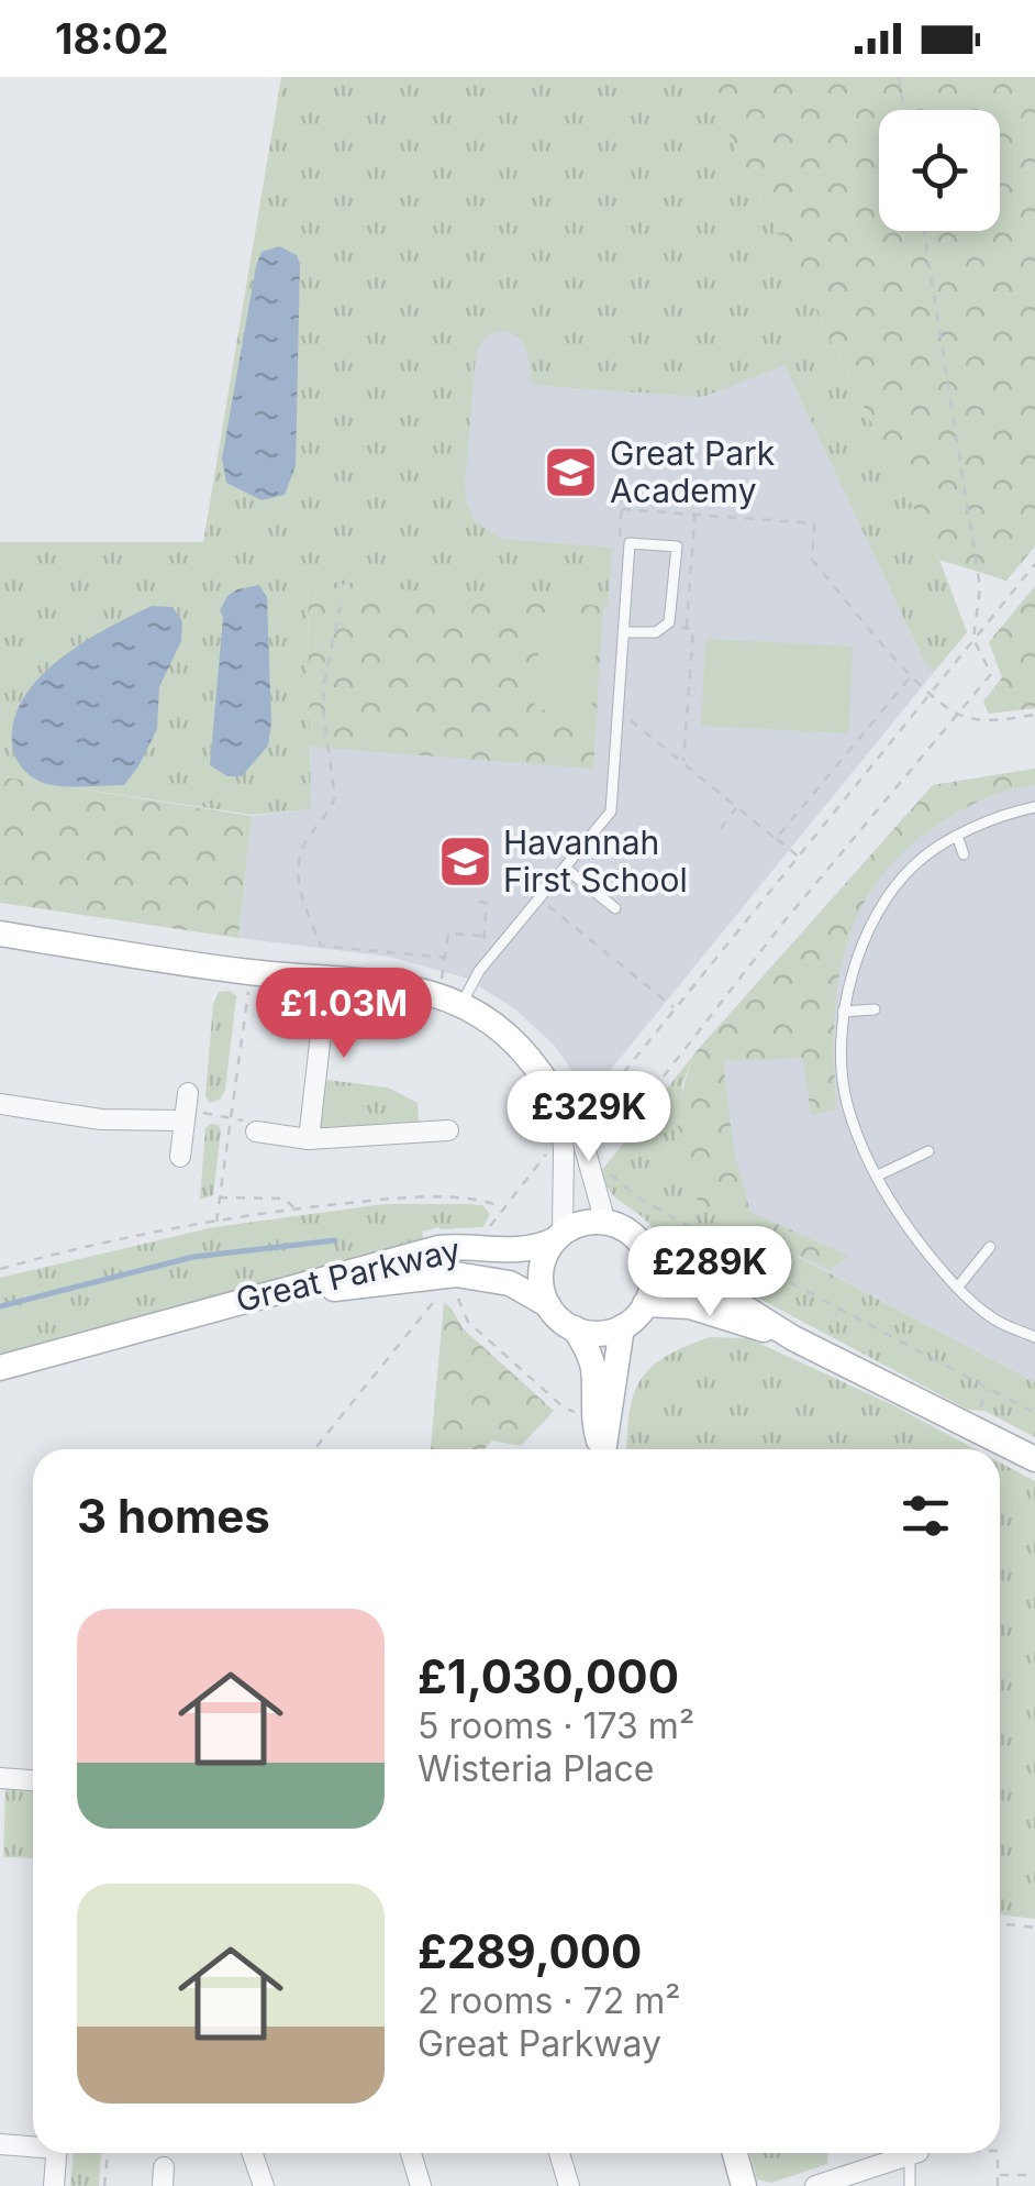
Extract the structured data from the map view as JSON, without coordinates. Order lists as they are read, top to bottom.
{
  "streets": {
    "street": ["Great Parkway"]
  },
  "places": {
    "school or university": ["Great Park Academy", "Havannah First School"]
  },
  "page": {
    "status": "18:02",
    "price": ["£1.03M", "£329K", "£289K"],
    "heading": "3 homes",
    "list": [
      {
        "name": "£1,030,000",
        "note": "5 rooms · 173 m² · Wisteria Place"
      },
      {
        "name": "£289,000",
        "note": "2 rooms · 72 m² · Great Parkway"
      }
    ]
  }
}
